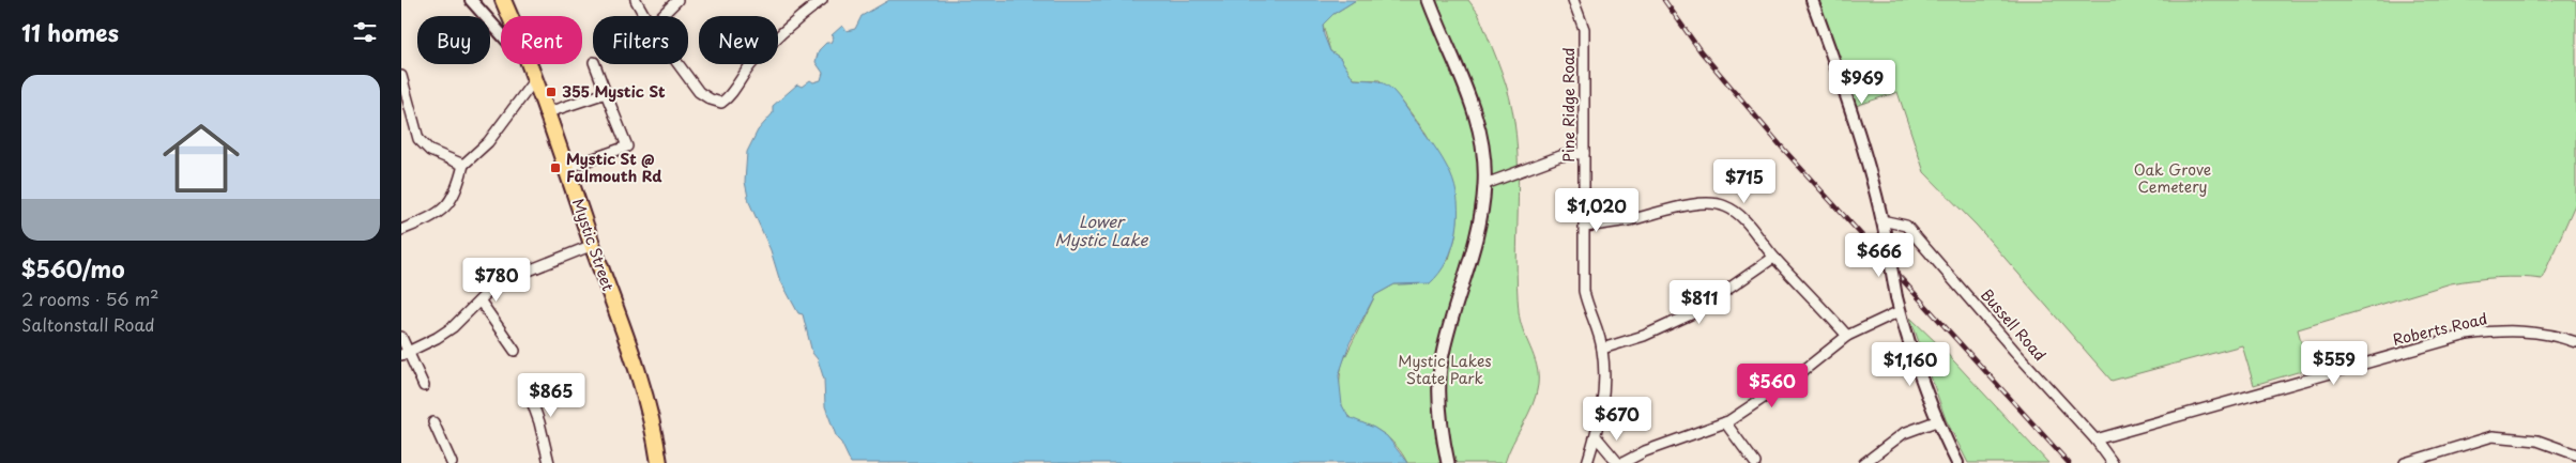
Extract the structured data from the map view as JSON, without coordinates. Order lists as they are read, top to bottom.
{
  "streets": {
    "highway": ["Mystic Street"],
    "street": ["Pine Ridge Road", "Bussell Road", "Roberts Road"]
  },
  "crossings": [
    ["Bussell Road", "Roberts Road"]
  ],
  "water": ["Lower Mystic Lake"],
  "parks": ["Oak Grove Cemetery", "Mystic Lakes State Park"],
  "places": {
    "transit": ["355 Mystic St", "Mystic St @ Falmouth Rd"]
  },
  "page": {
    "heading": "11 homes",
    "chip": [
      "Buy",
      "Rent",
      "Filters",
      "New"
    ],
    "price": [
      "$969",
      "$715",
      "$1,020",
      "$666",
      "$780",
      "$811",
      "$559",
      "$1,160",
      "$560",
      "$865",
      "$670"
    ],
    "list": [
      {
        "name": "$560/mo",
        "note": "2 rooms · 56 m² · Saltonstall Road"
      }
    ]
  }
}
